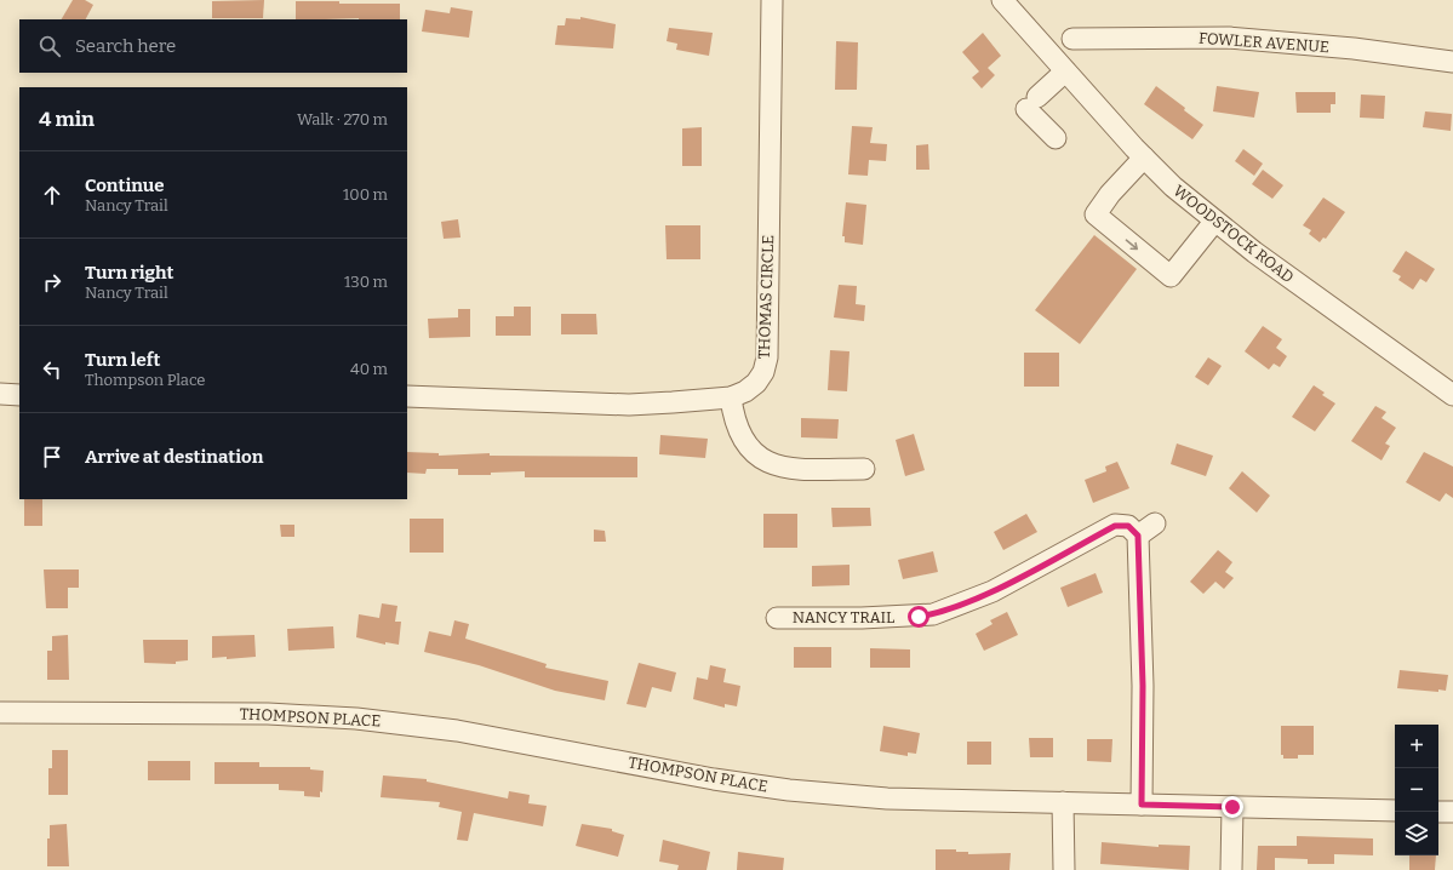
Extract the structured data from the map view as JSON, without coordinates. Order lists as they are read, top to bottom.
{
  "streets": {
    "street": [
      "FOWLER AVENUE",
      "WOODSTOCK ROAD",
      "THOMAS CIRCLE",
      "NANCY TRAIL",
      "THOMPSON PLACE"
    ]
  },
  "page": {
    "search": "Search here",
    "heading": ["4 min", "Walk · 270 m"],
    "list": [
      ["Continue", "Nancy Trail", "100 m"],
      ["Turn right", "Nancy Trail", "130 m"],
      ["Turn left", "Thompson Place", "40 m"],
      "Arrive at destination"
    ],
    "map_buttons": ["+", "−"]
  }
}
